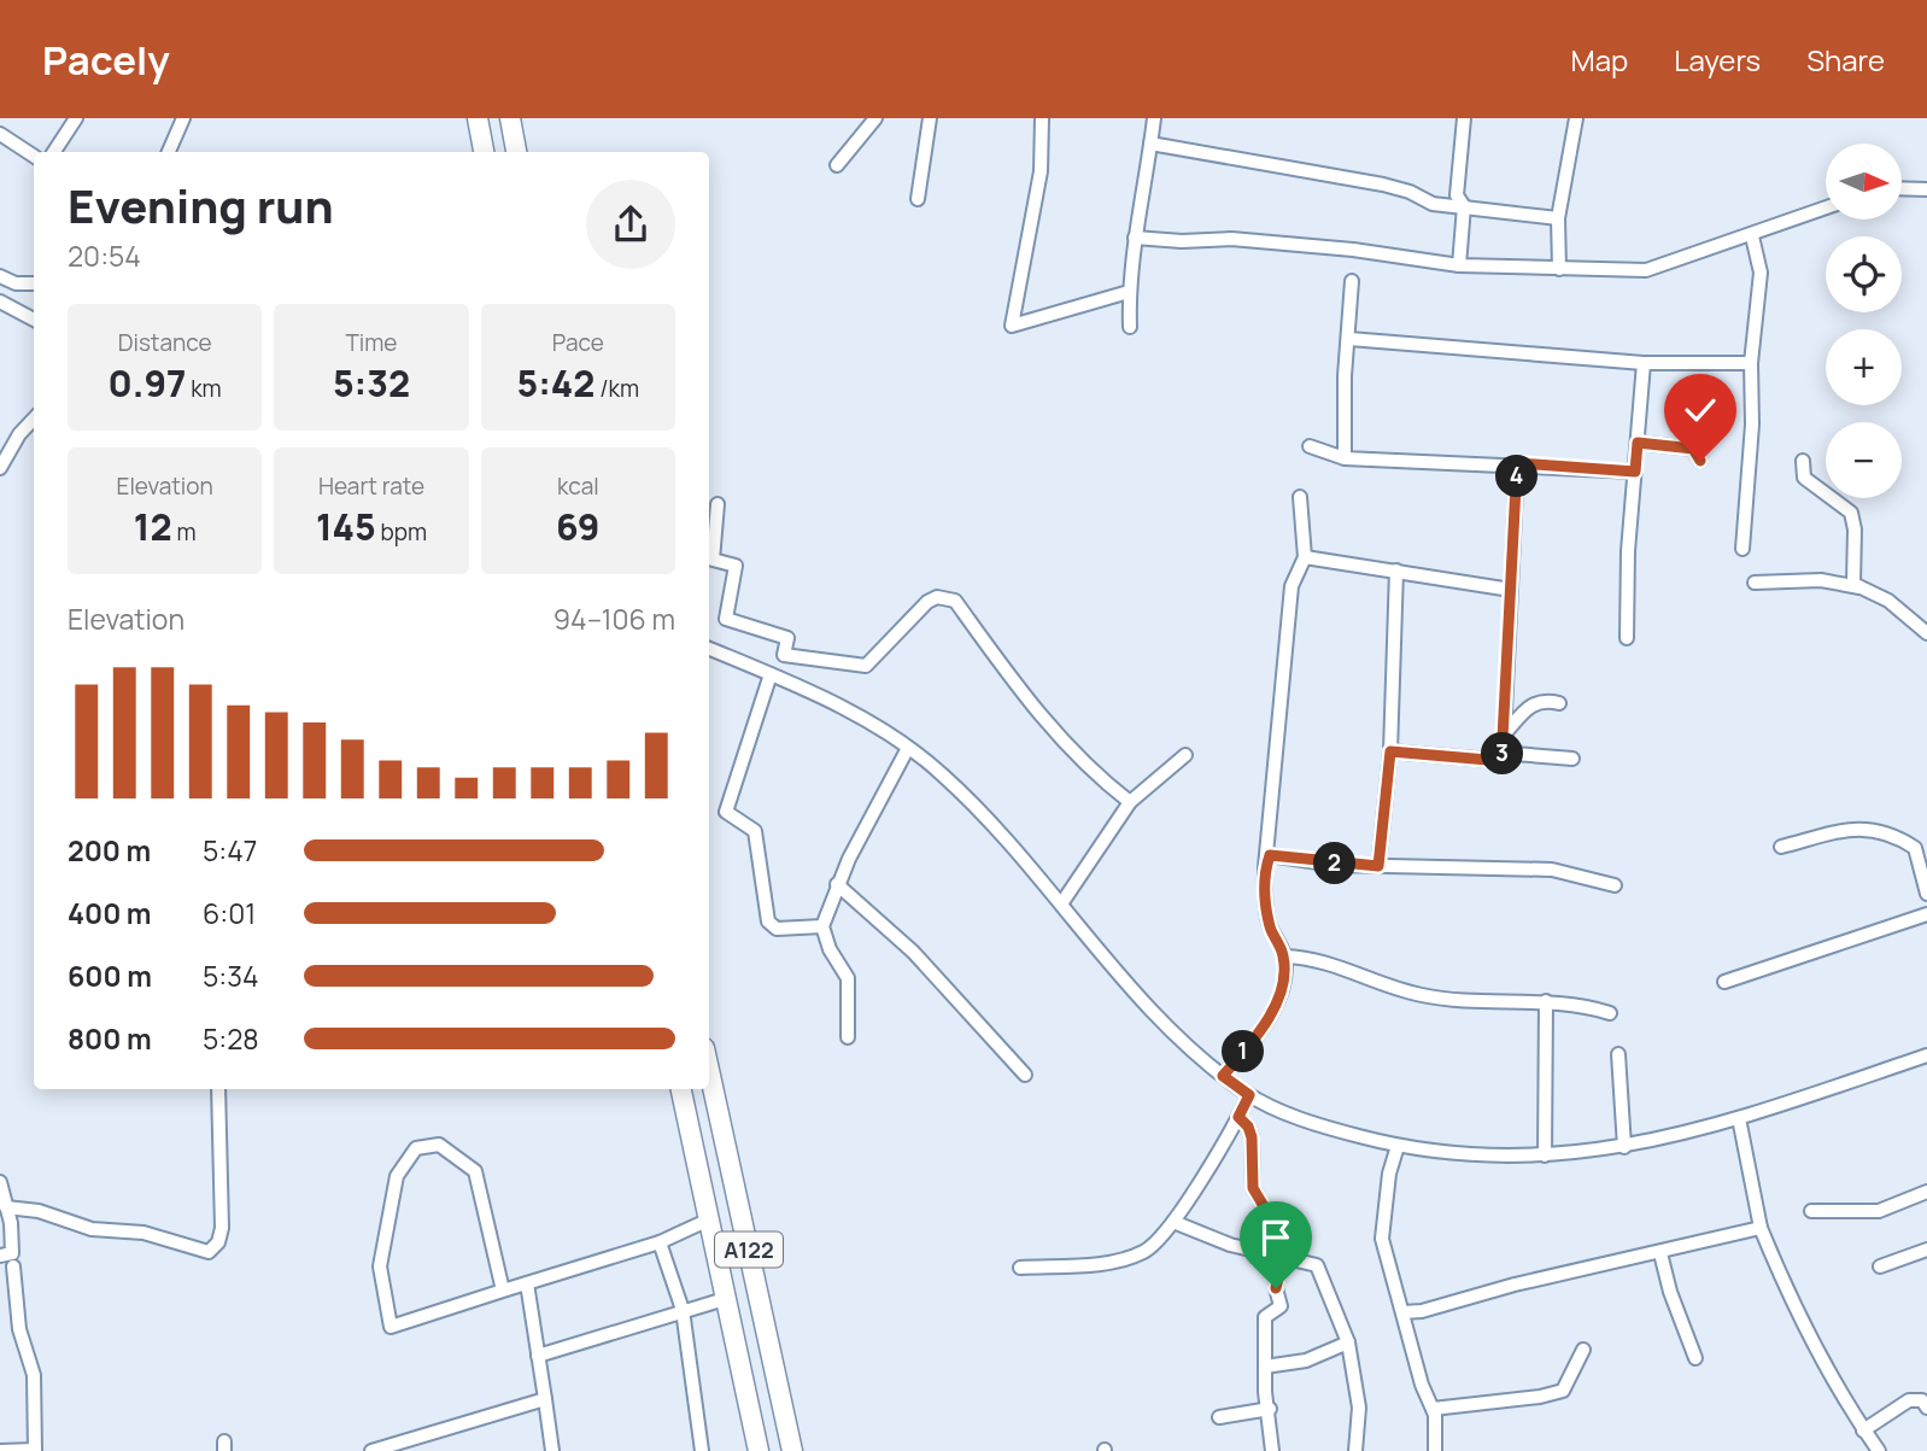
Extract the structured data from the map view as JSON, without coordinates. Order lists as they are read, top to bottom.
{
  "streets": {
    "highway": ["A122"]
  },
  "north": "right",
  "page": {
    "header": "Pacely",
    "nav": ["Map", "Layers", "Share"],
    "map_buttons": ["+", "−"],
    "heading": ["Evening run", "20:54"],
    "stats": [
      ["Distance", "0.97 km"],
      ["Time", "5:32"],
      ["Pace", "5:42 /km"],
      ["Elevation", "12 m"],
      ["Heart rate", "145 bpm"],
      ["kcal", "69"]
    ],
    "pins": [
      "4",
      "3",
      "2",
      "1"
    ],
    "chart": ["Elevation", "94–106 m"],
    "list": [
      {
        "name": "200 m",
        "note": "5:47"
      },
      {
        "name": "400 m",
        "note": "6:01"
      },
      {
        "name": "600 m",
        "note": "5:34"
      },
      {
        "name": "800 m",
        "note": "5:28"
      }
    ]
  }
}
